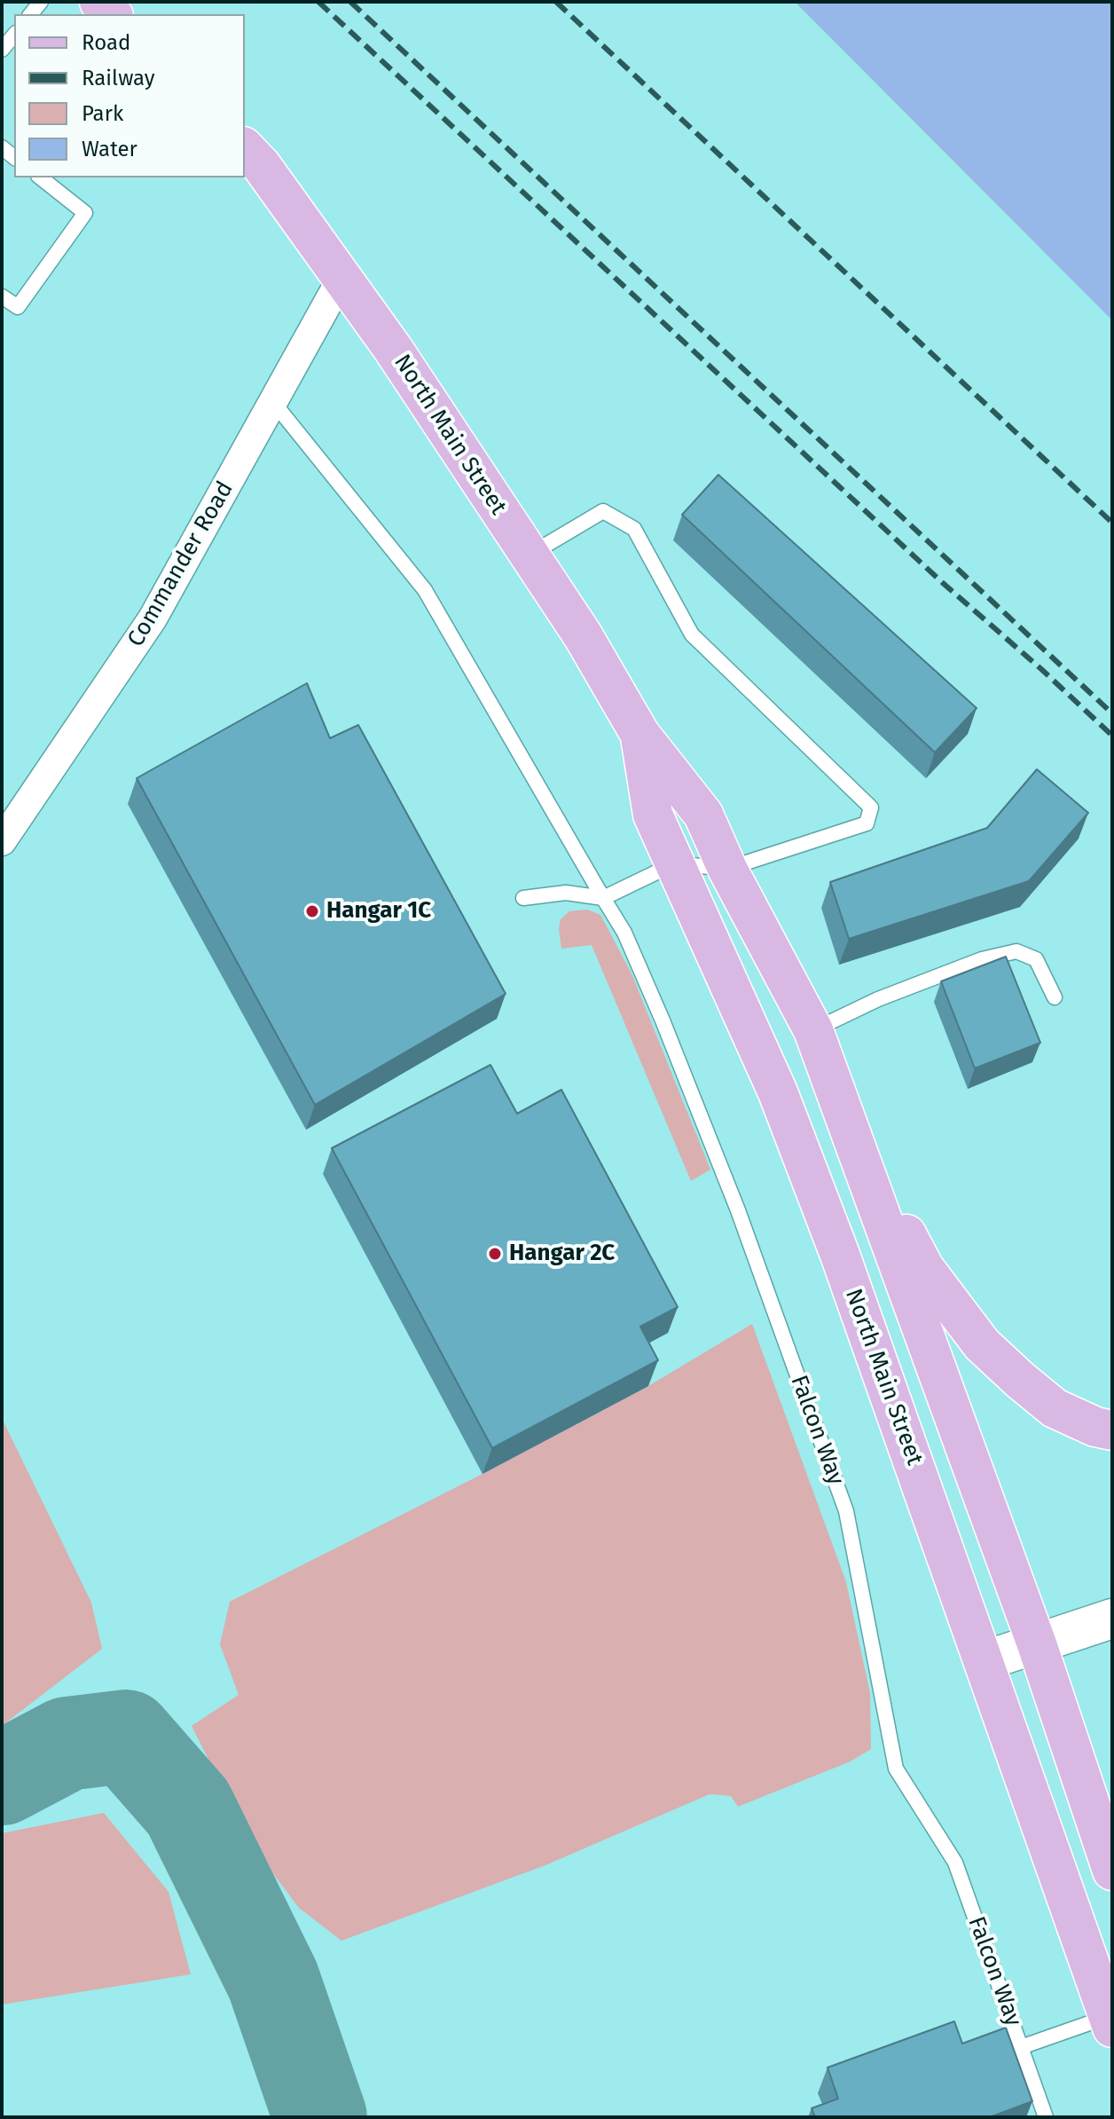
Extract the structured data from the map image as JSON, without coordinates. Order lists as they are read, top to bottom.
{
  "streets": {
    "main road": ["North Main Street"],
    "street": ["Commander Road"],
    "lane": ["Falcon Way"]
  },
  "crossings": [
    ["North Main Street", "Commander Road"],
    ["North Main Street", "Falcon Way"],
    ["Commander Road", "Falcon Way"]
  ],
  "places": ["Hangar 1C", "Hangar 2C"],
  "legend": [
    "Road",
    "Railway",
    "Park",
    "Water"
  ]
}
